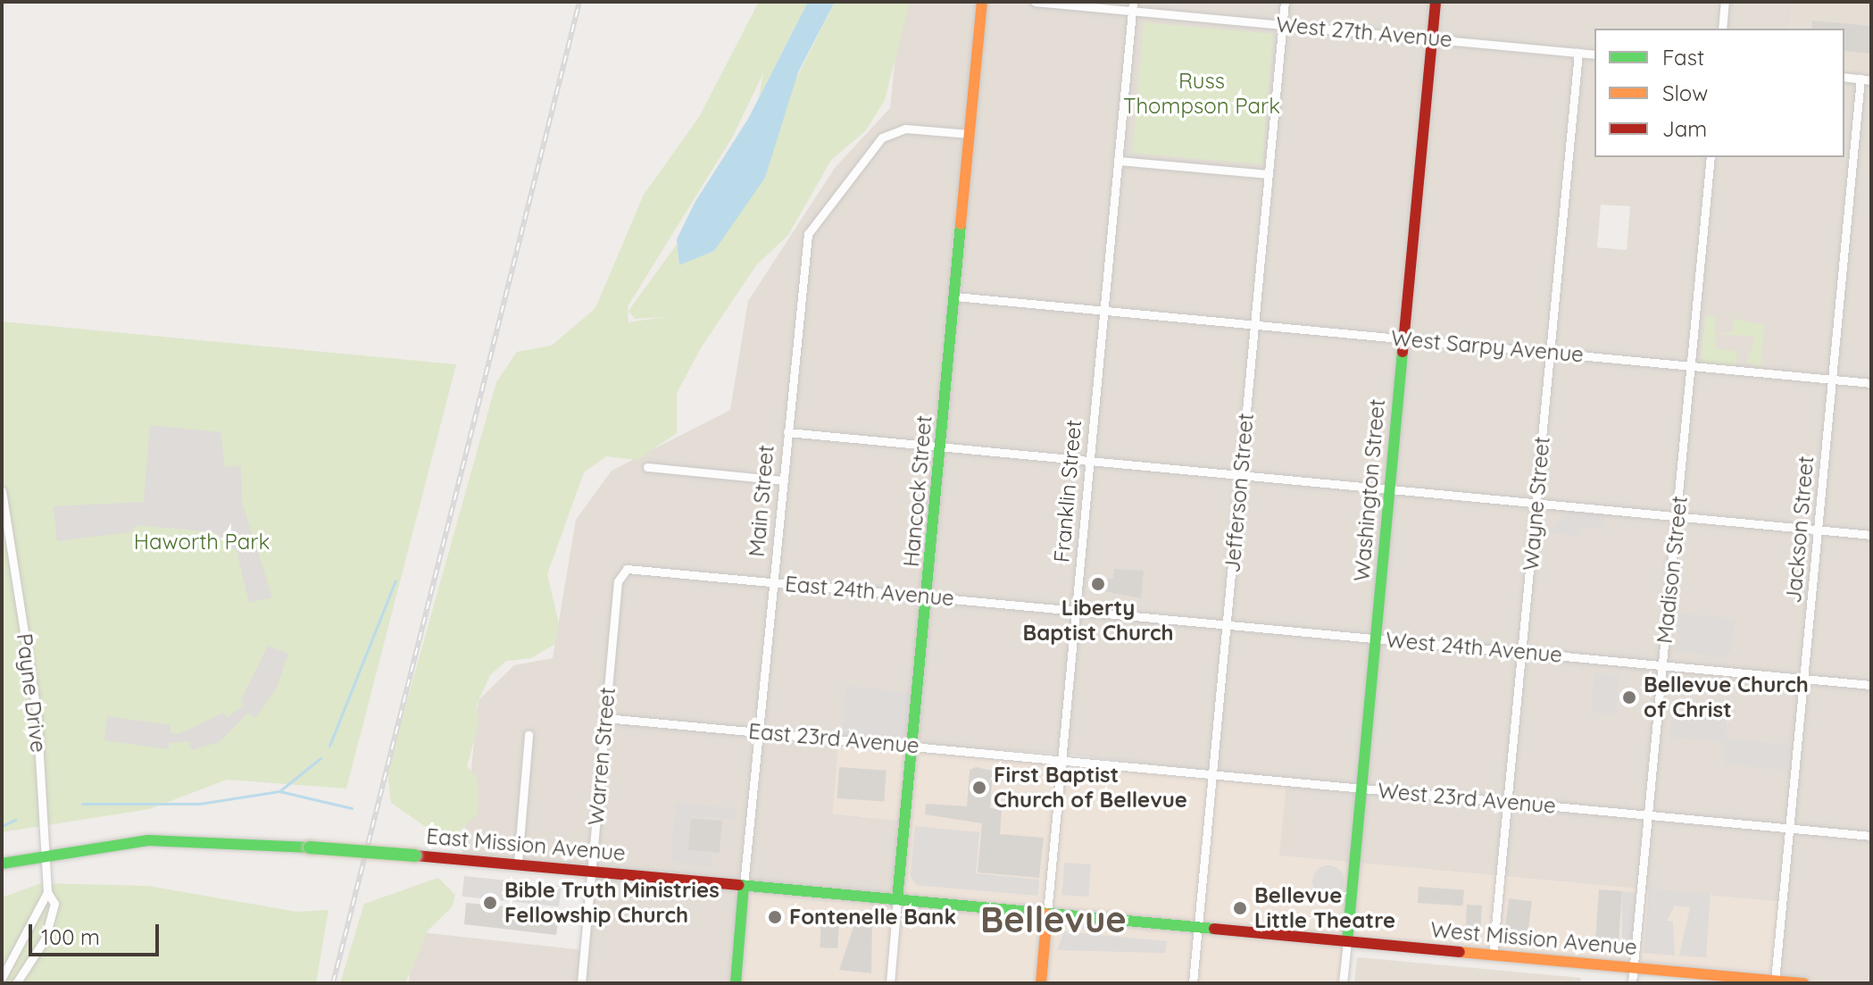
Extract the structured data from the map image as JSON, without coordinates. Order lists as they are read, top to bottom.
{
  "streets": {
    "street": [
      "West 27th Avenue",
      "West Sarpy Avenue",
      "Washington Street",
      "Hancock Street",
      "Franklin Street",
      "Jefferson Street",
      "Main Street",
      "Wayne Street",
      "Jackson Street",
      "Madison Street",
      "East 24th Avenue",
      "West 24th Avenue",
      "Payne Drive",
      "East 23rd Avenue",
      "Warren Street",
      "West 23rd Avenue",
      "East Mission Avenue",
      "West Mission Avenue"
    ]
  },
  "crossings": [
    ["West 27th Avenue", "Washington Street"],
    ["West 27th Avenue", "Franklin Street"],
    ["West 27th Avenue", "Jefferson Street"],
    ["West 27th Avenue", "Wayne Street"],
    ["West Sarpy Avenue", "Washington Street"],
    ["West Sarpy Avenue", "Hancock Street"],
    ["West Sarpy Avenue", "Franklin Street"],
    ["West Sarpy Avenue", "Jefferson Street"],
    ["West Sarpy Avenue", "Wayne Street"],
    ["West Sarpy Avenue", "Jackson Street"],
    ["West Sarpy Avenue", "Madison Street"],
    ["Washington Street", "West 24th Avenue"],
    ["Washington Street", "West 23rd Avenue"],
    ["Washington Street", "West Mission Avenue"],
    ["Hancock Street", "Main Street"],
    ["Hancock Street", "East 24th Avenue"],
    ["Hancock Street", "East 23rd Avenue"],
    ["Hancock Street", "East Mission Avenue"],
    ["Franklin Street", "East 24th Avenue"],
    ["Franklin Street", "West 24th Avenue"],
    ["Franklin Street", "East 23rd Avenue"],
    ["Franklin Street", "West 23rd Avenue"],
    ["Franklin Street", "East Mission Avenue"],
    ["Franklin Street", "West Mission Avenue"],
    ["Jefferson Street", "West 24th Avenue"],
    ["Jefferson Street", "West 23rd Avenue"],
    ["Jefferson Street", "West Mission Avenue"],
    ["Main Street", "East 24th Avenue"],
    ["Main Street", "East 23rd Avenue"],
    ["Main Street", "East Mission Avenue"],
    ["Wayne Street", "West 24th Avenue"],
    ["Wayne Street", "West 23rd Avenue"],
    ["Wayne Street", "West Mission Avenue"],
    ["Jackson Street", "West 24th Avenue"],
    ["Jackson Street", "West 23rd Avenue"],
    ["Jackson Street", "West Mission Avenue"],
    ["Madison Street", "West 24th Avenue"],
    ["Madison Street", "West 23rd Avenue"],
    ["Madison Street", "West Mission Avenue"],
    ["East 24th Avenue", "West 24th Avenue"],
    ["East 24th Avenue", "Warren Street"],
    ["Payne Drive", "East Mission Avenue"],
    ["East 23rd Avenue", "Warren Street"],
    ["East 23rd Avenue", "West 23rd Avenue"],
    ["Warren Street", "East Mission Avenue"],
    ["East Mission Avenue", "West Mission Avenue"]
  ],
  "districts": ["Bellevue"],
  "parks": ["Russ Thompson Park", "Haworth Park"],
  "places": [
    "Liberty Baptist Church",
    "Bellevue Church of Christ",
    "First Baptist Church of Bellevue",
    "Bible Truth Ministries Fellowship Church",
    "Bellevue Little Theatre",
    "Fontenelle Bank"
  ],
  "legend": ["Fast", "Slow", "Jam"],
  "scale_bar": "100 m"
}
